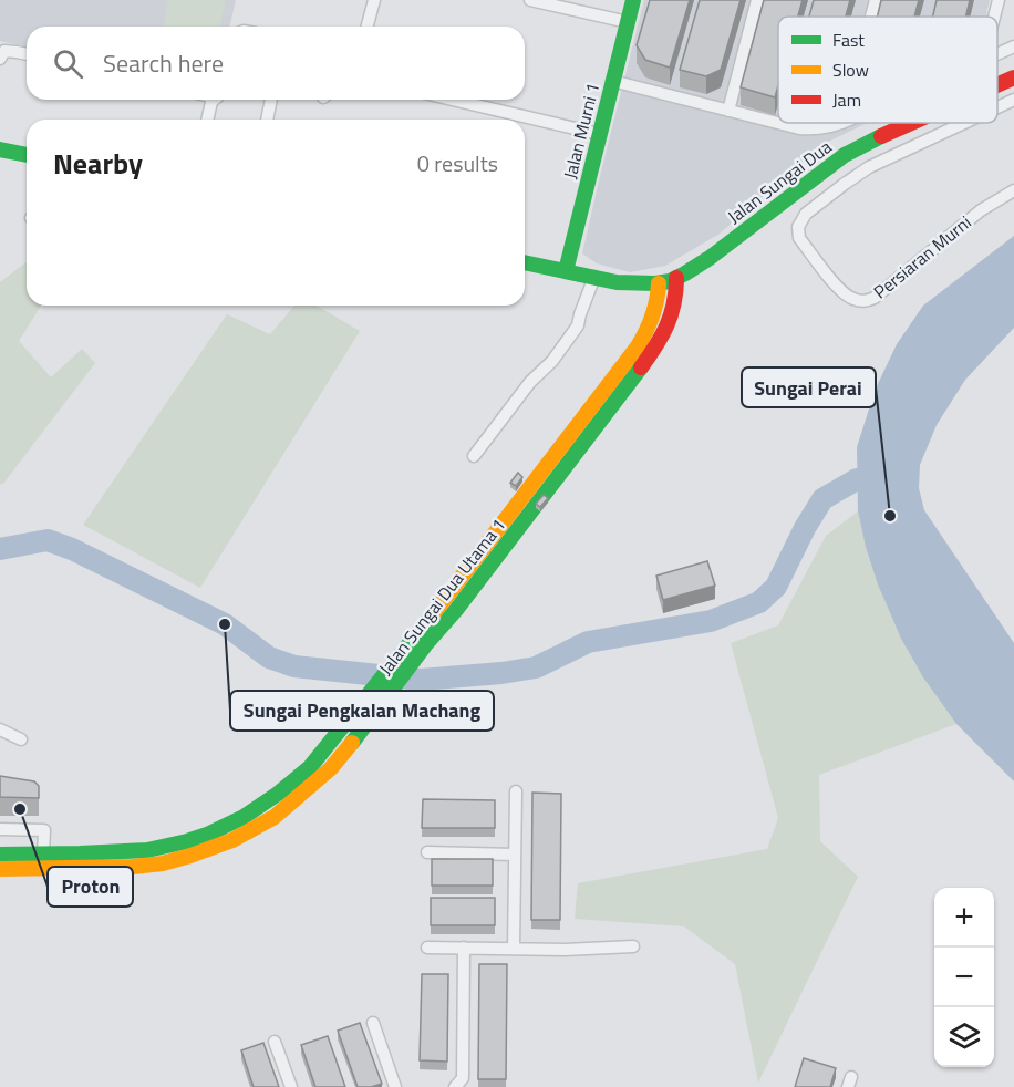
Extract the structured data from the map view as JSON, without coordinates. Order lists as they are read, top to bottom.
{
  "streets": {
    "street": [
      "Jalan Murni 1",
      "Jalan Sungai Dua",
      "Persiaran Murni",
      "Jalan Sungai Dua Utama 1"
    ]
  },
  "crossings": [
    ["Jalan Murni 1", "Jalan Sungai Dua"],
    ["Jalan Sungai Dua", "Jalan Sungai Dua Utama 1"]
  ],
  "places": ["Sungai Perai", "Sungai Pengkalan Machang", "Proton"],
  "legend": ["Fast", "Slow", "Jam"],
  "page": {
    "search": "Search here",
    "heading": ["Nearby", "0 results"],
    "map_buttons": ["+", "−"]
  }
}
